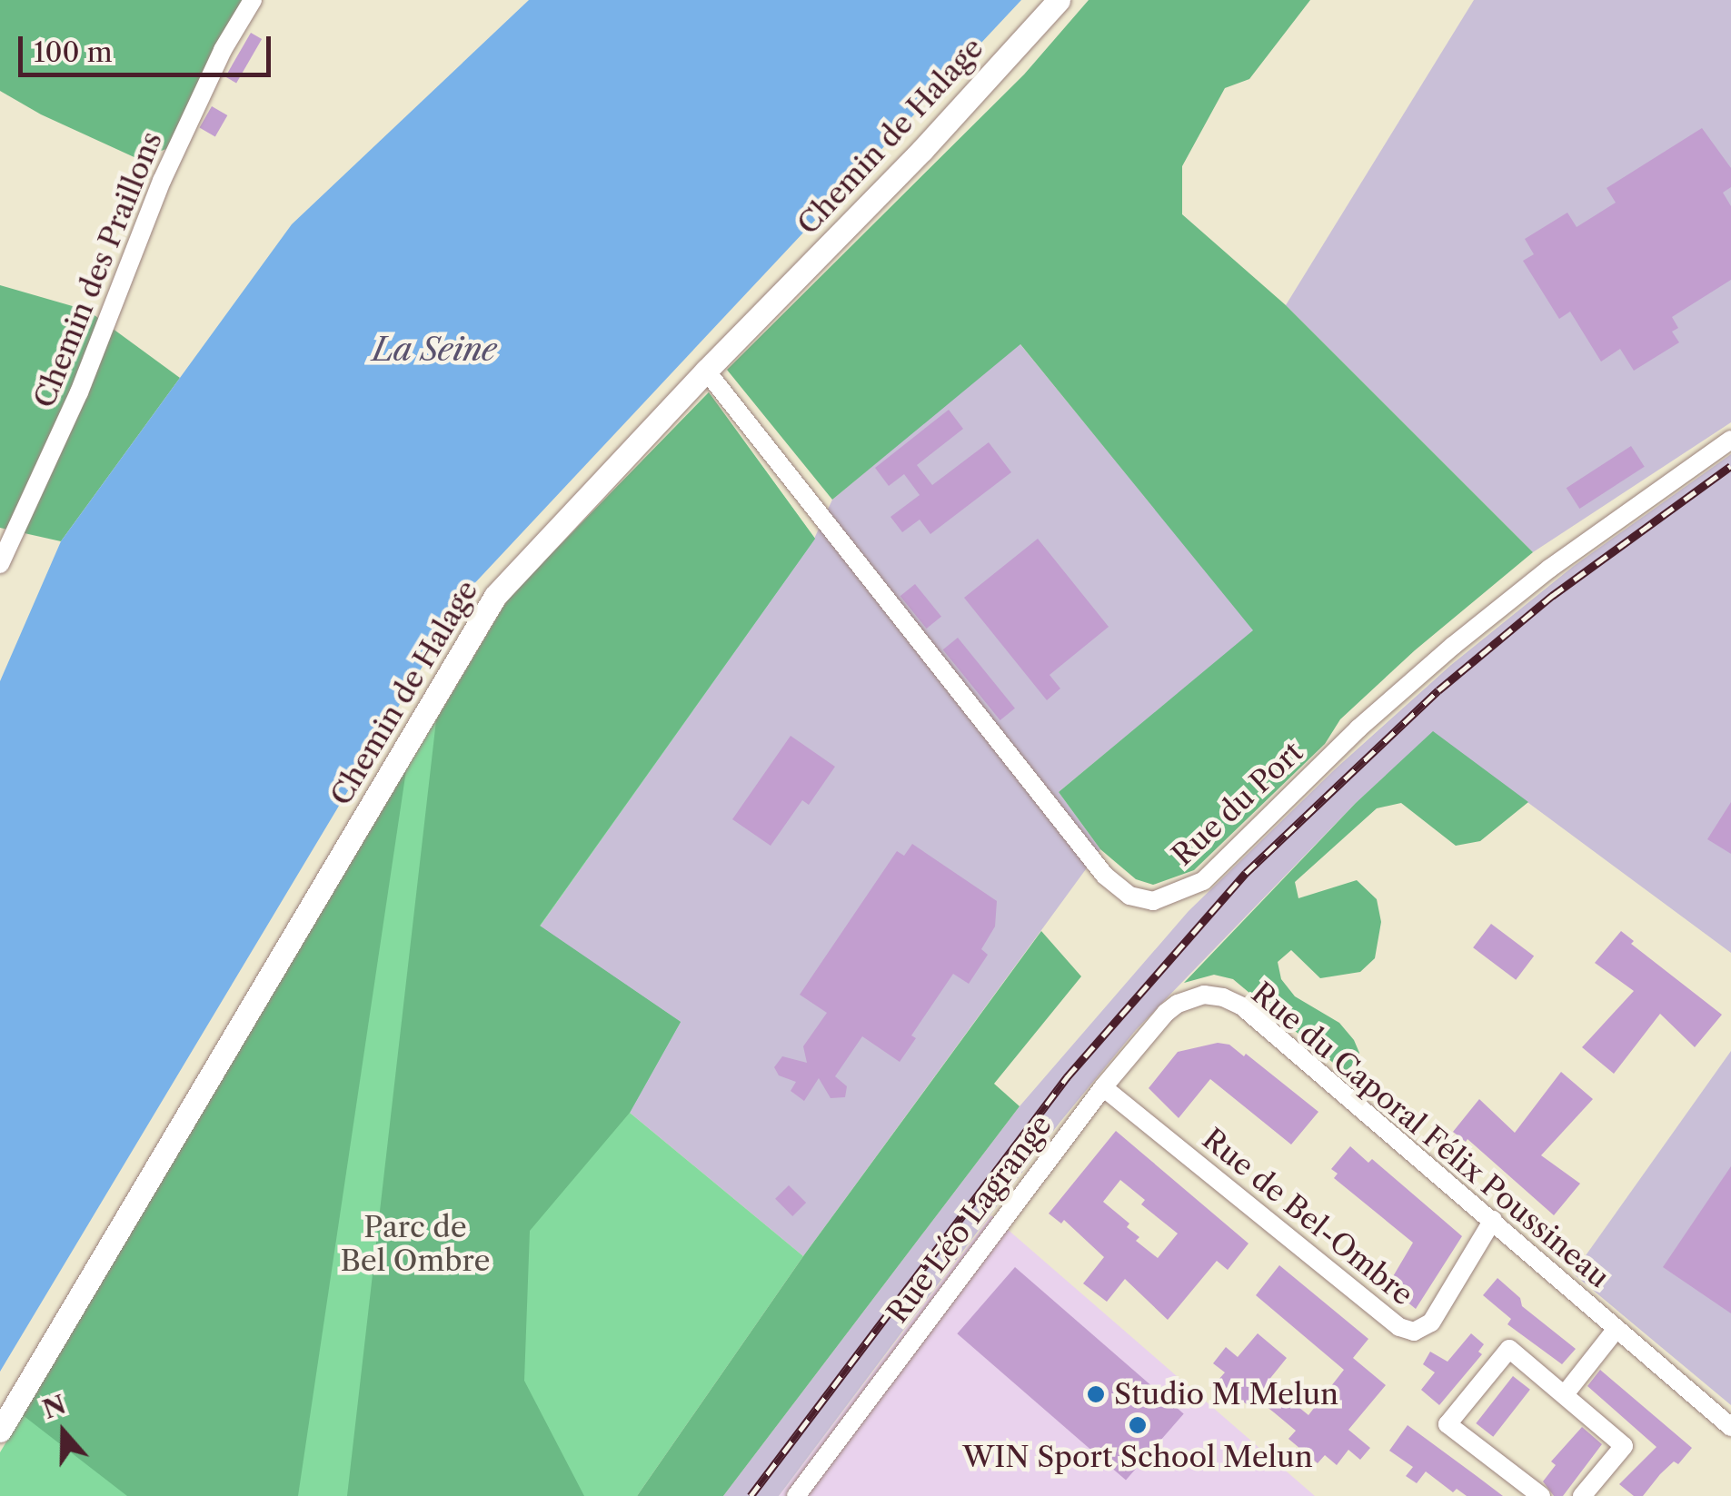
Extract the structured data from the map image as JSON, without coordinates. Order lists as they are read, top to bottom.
{
  "streets": {
    "street": [
      "Chemin de Halage",
      "Chemin des Praillons",
      "Rue du Port",
      "Rue du Caporal Félix Poussineau",
      "Rue de Bel-Ombre",
      "Rue Léo Lagrange"
    ]
  },
  "crossings": [
    ["Chemin de Halage", "Rue du Port"],
    ["Rue du Caporal Félix Poussineau", "Rue de Bel-Ombre"],
    ["Rue du Caporal Félix Poussineau", "Rue Léo Lagrange"],
    ["Rue de Bel-Ombre", "Rue Léo Lagrange"]
  ],
  "water": ["La Seine"],
  "parks": ["Parc de Bel Ombre"],
  "places": ["Studio M Melun", "WIN Sport School Melun"],
  "scale_bar": "100 m",
  "north": "top"
}
